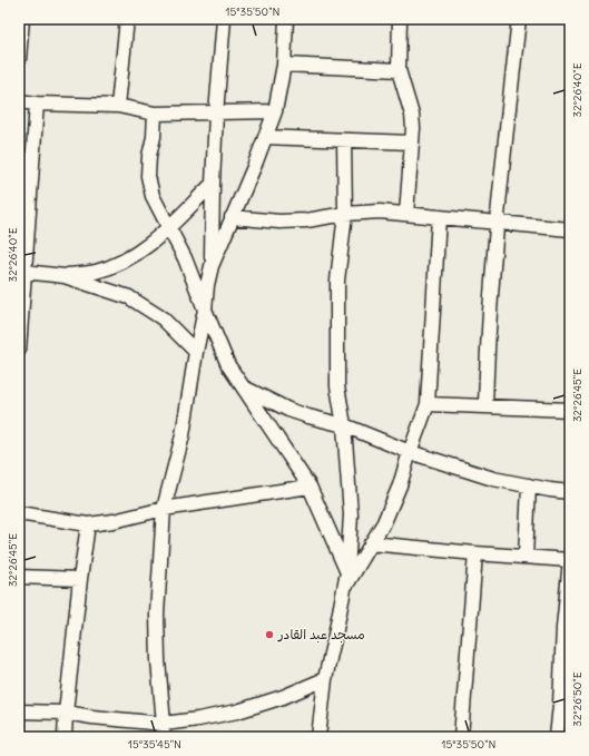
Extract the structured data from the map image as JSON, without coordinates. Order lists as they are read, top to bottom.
{
  "places": ["مسجد عبد القادر"],
  "coordinates": [
    "15°35'50\"N",
    "32°26'40\"E",
    "32°26'45\"E",
    "32°26'50\"E",
    "15°35'45\"N"
  ]
}
